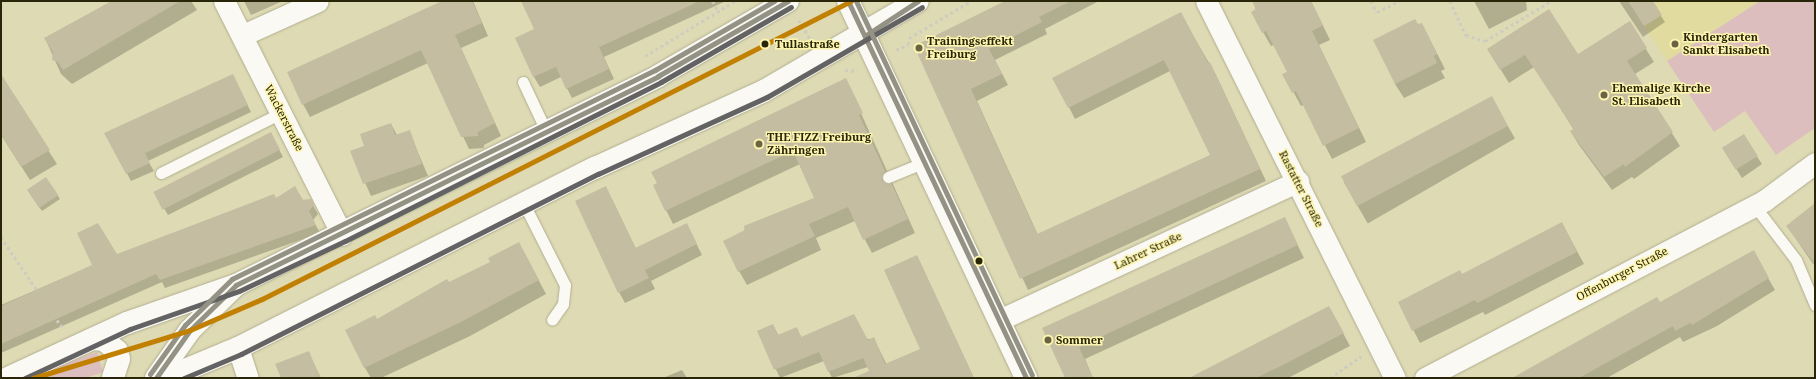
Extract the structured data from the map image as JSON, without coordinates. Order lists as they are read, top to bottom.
{
  "streets": {
    "street": [
      "Wackerstraße",
      "Rastatter Straße",
      "Lahrer Straße",
      "Offenburger Straße"
    ]
  },
  "crossings": [
    ["Rastatter Straße", "Lahrer Straße"]
  ],
  "places": [
    "Tullastraße",
    "Kindergarten Sankt Elisabeth",
    "Trainingseffekt Freiburg",
    "Ehemalige Kirche St. Elisabeth",
    "THE FIZZ Freiburg Zähringen",
    "Sommer"
  ]
}
